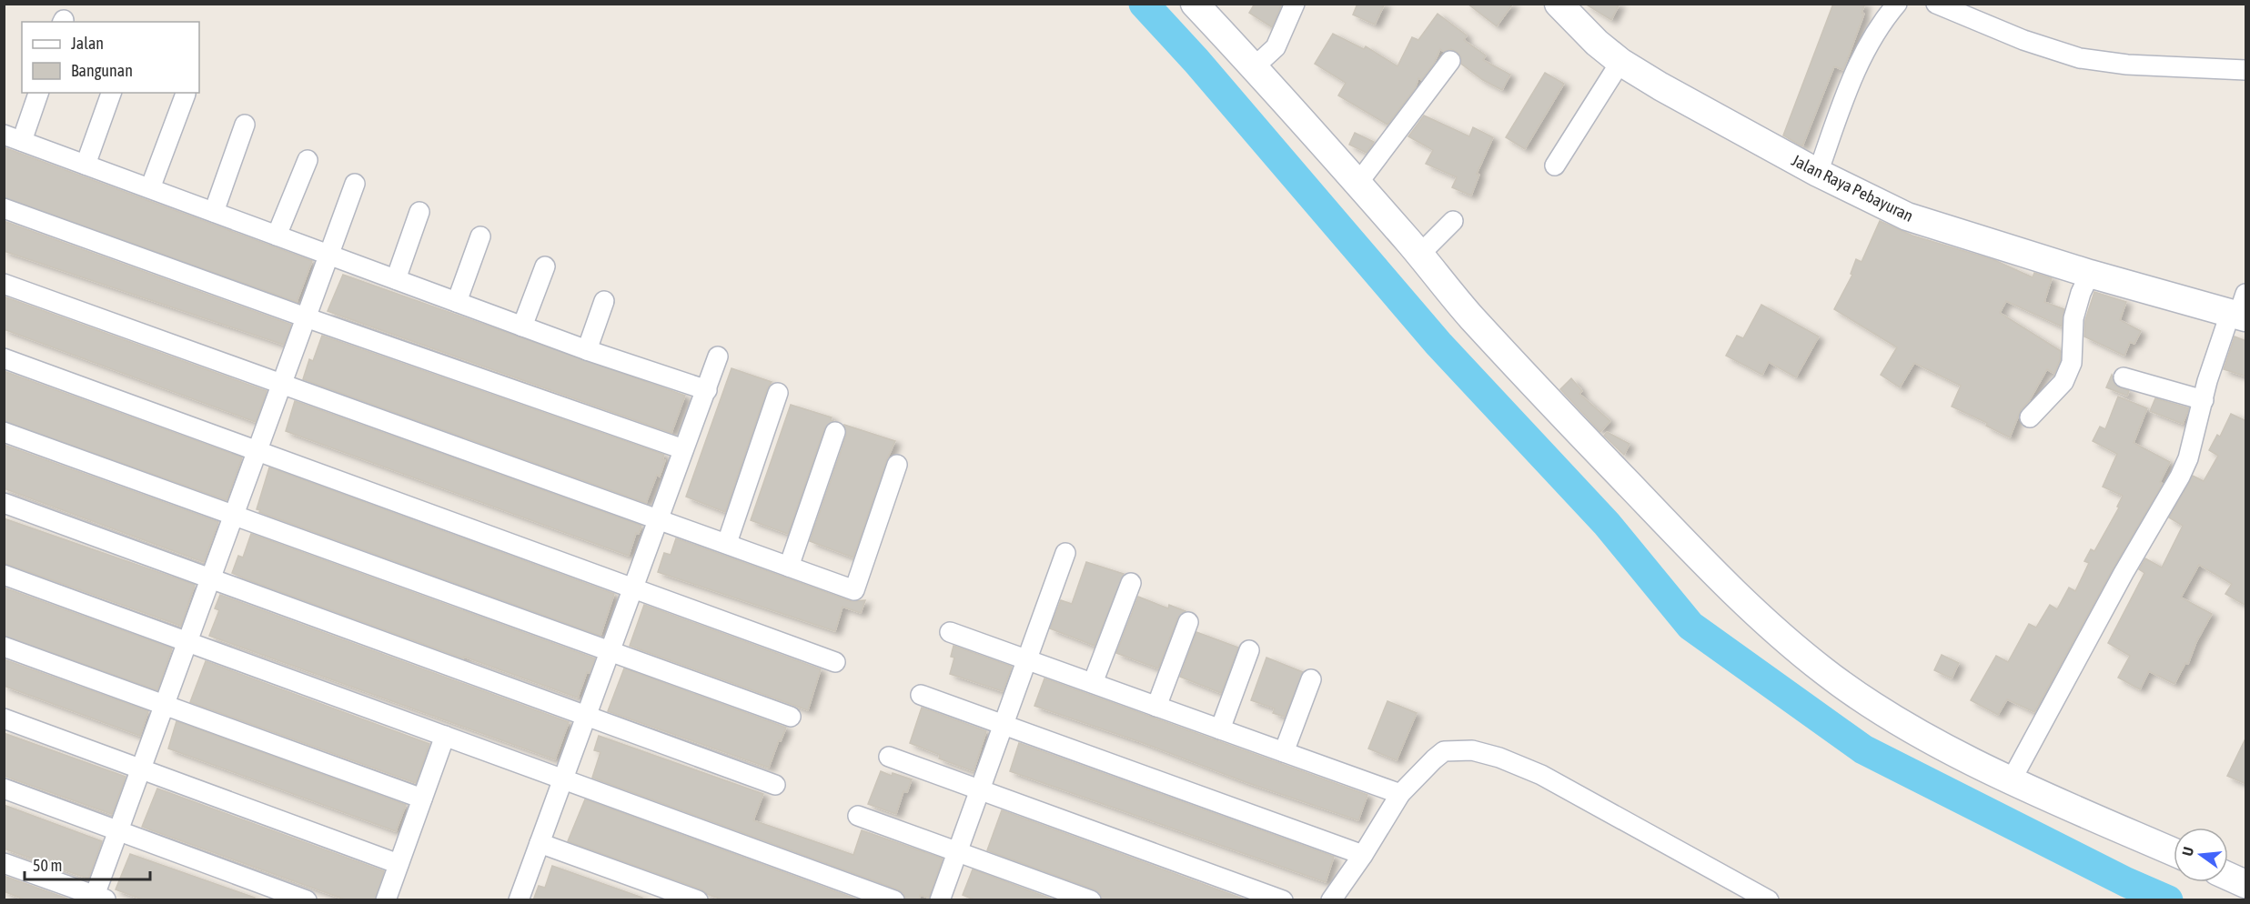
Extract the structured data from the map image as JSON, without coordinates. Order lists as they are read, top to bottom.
{
  "streets": {
    "street": ["Jalan Raya Pebayuran"]
  },
  "legend": ["Jalan", "Bangunan"],
  "scale_bar": "50 m",
  "north": "left"
}
